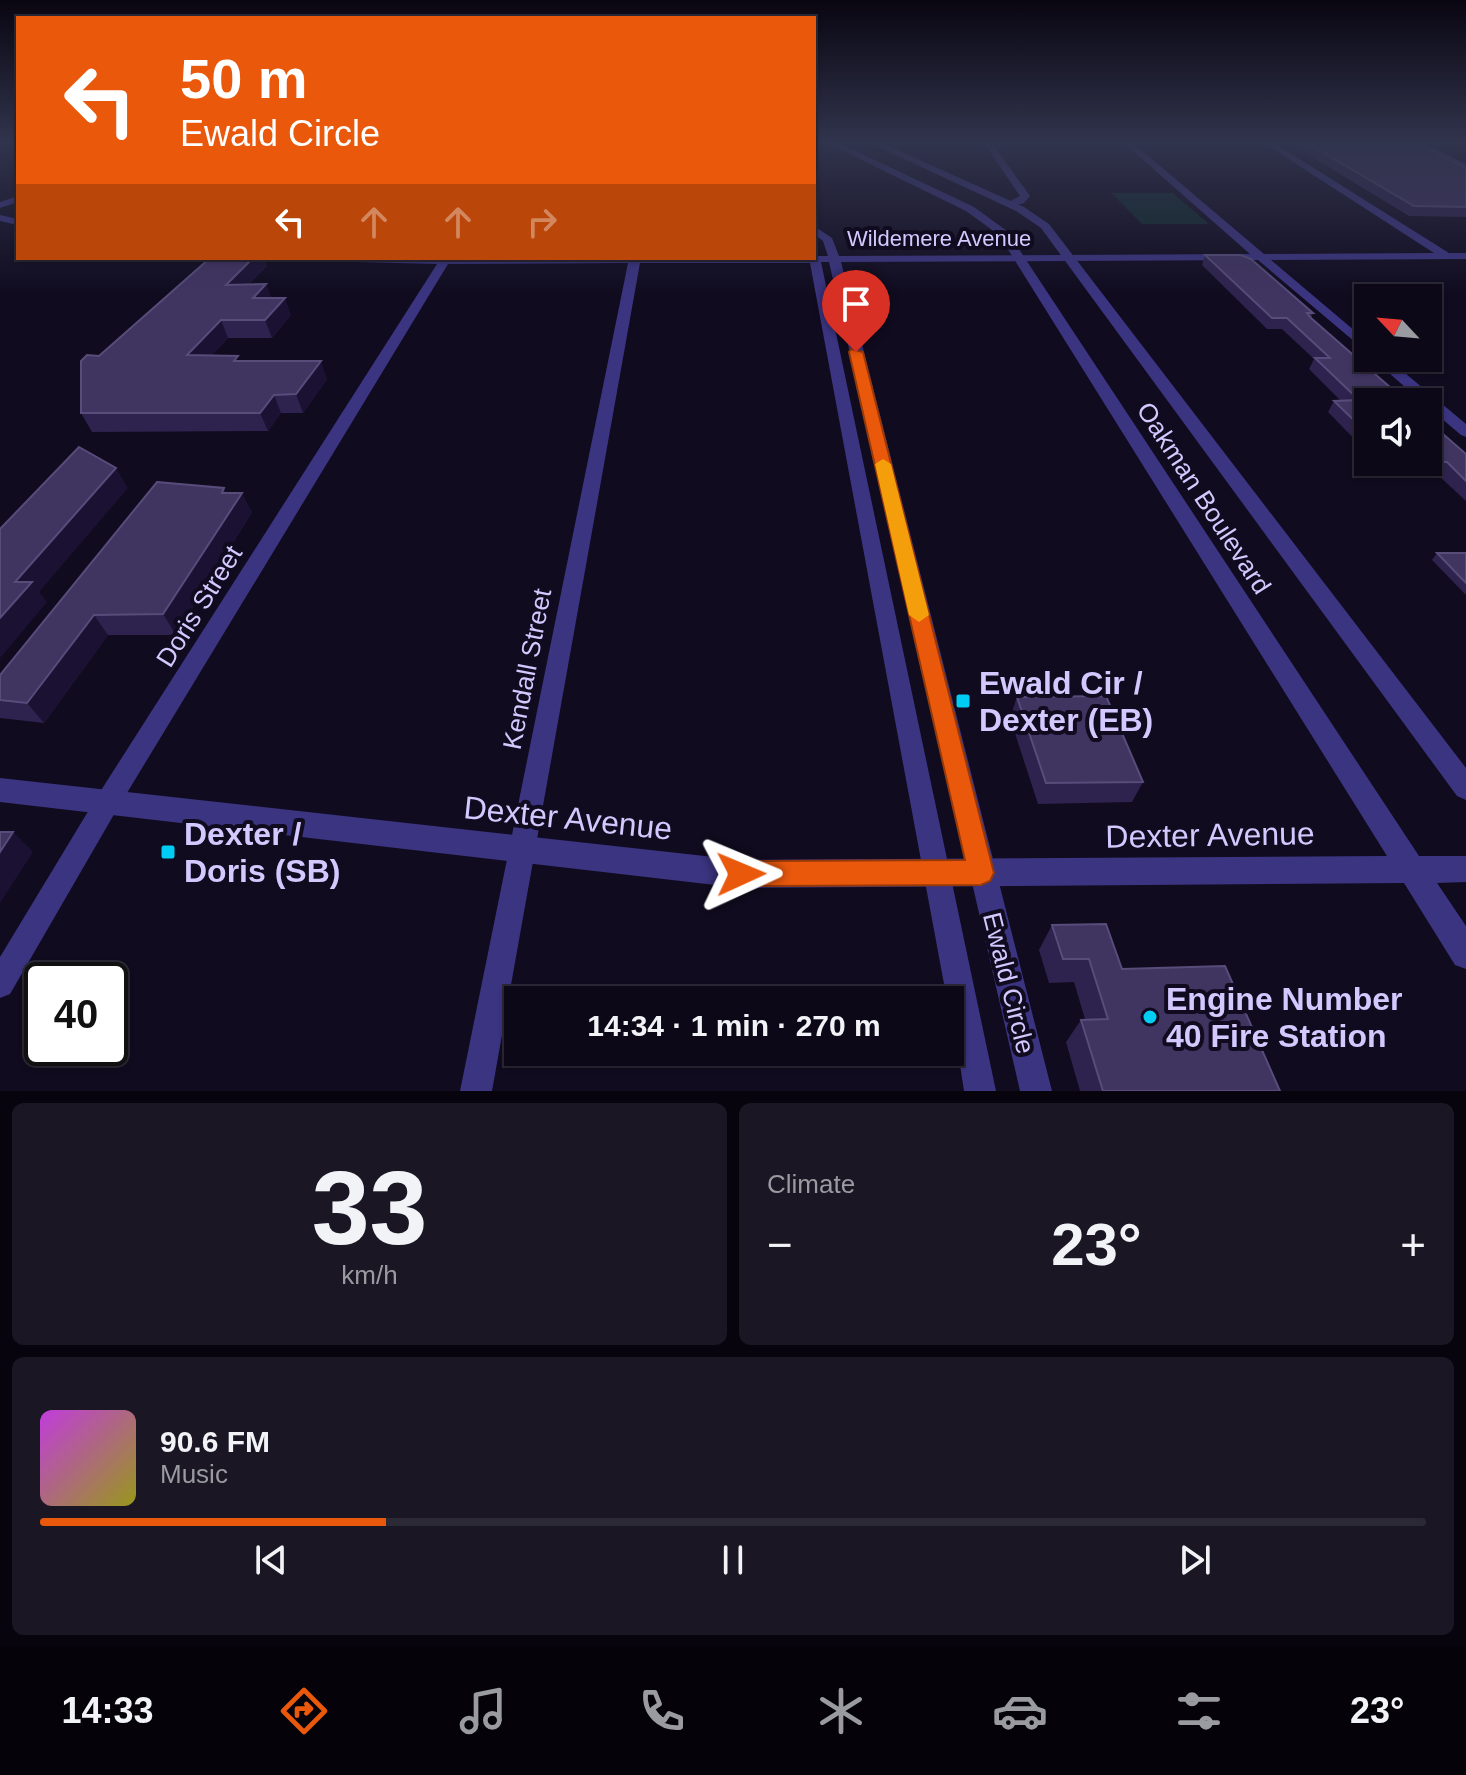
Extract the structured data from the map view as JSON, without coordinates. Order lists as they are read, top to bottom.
{
  "streets": {
    "street": [
      "Wildemere Avenue",
      "Oakman Boulevard",
      "Doris Street",
      "Kendall Street",
      "Dexter Avenue",
      "Ewald Circle"
    ]
  },
  "crossings": [
    ["Wildemere Avenue", "Oakman Boulevard"],
    ["Wildemere Avenue", "Ewald Circle"],
    ["Oakman Boulevard", "Dexter Avenue"],
    ["Doris Street", "Dexter Avenue"],
    ["Kendall Street", "Dexter Avenue"],
    ["Dexter Avenue", "Ewald Circle"]
  ],
  "places": {
    "transit": ["Ewald Cir / Dexter (EB)", "Dexter / Doris (SB)"],
    "other": ["Engine Number 40 Fire Station"]
  },
  "north": "top left",
  "page": {
    "turn": ["50 m", "Ewald Circle"],
    "limit": "40",
    "trip": "14:34 · 1 min · 270 m",
    "tile": [
      ["33", "km/h"],
      "Climate"
    ],
    "heat": ["−", "23°", "+"],
    "song": ["90.6 FM", "Music"],
    "tabs": ["14:33", "23°"]
  }
}
